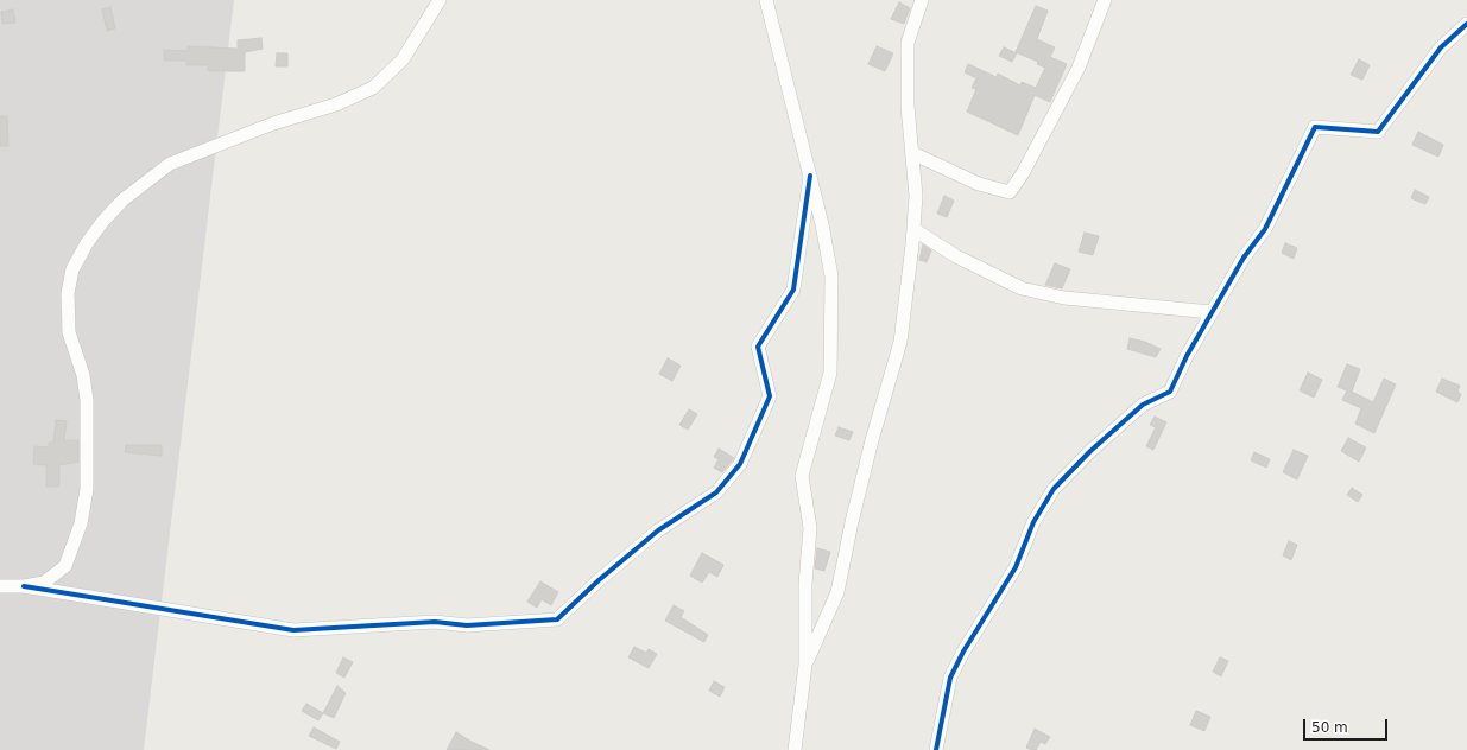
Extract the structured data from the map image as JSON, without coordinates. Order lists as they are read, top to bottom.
{
  "scale_bar": "50 m"
}
